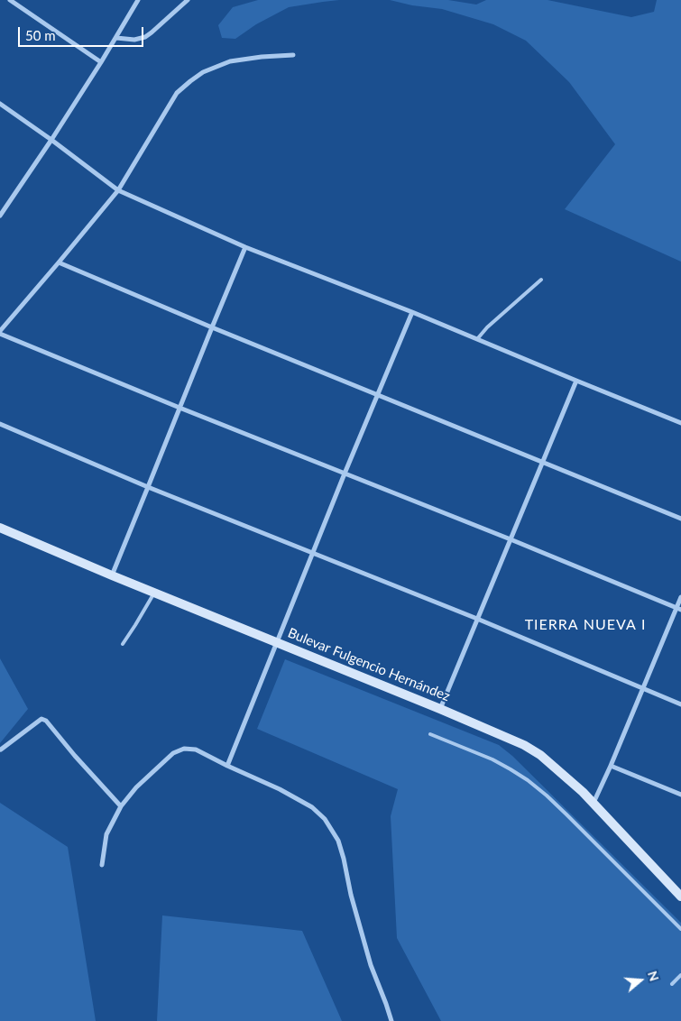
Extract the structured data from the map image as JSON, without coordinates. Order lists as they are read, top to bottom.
{
  "streets": {
    "street": ["Bulevar Fulgencio Hernández"]
  },
  "districts": ["TIERRA NUEVA I"],
  "scale_bar": "50 m",
  "north": "right"
}
